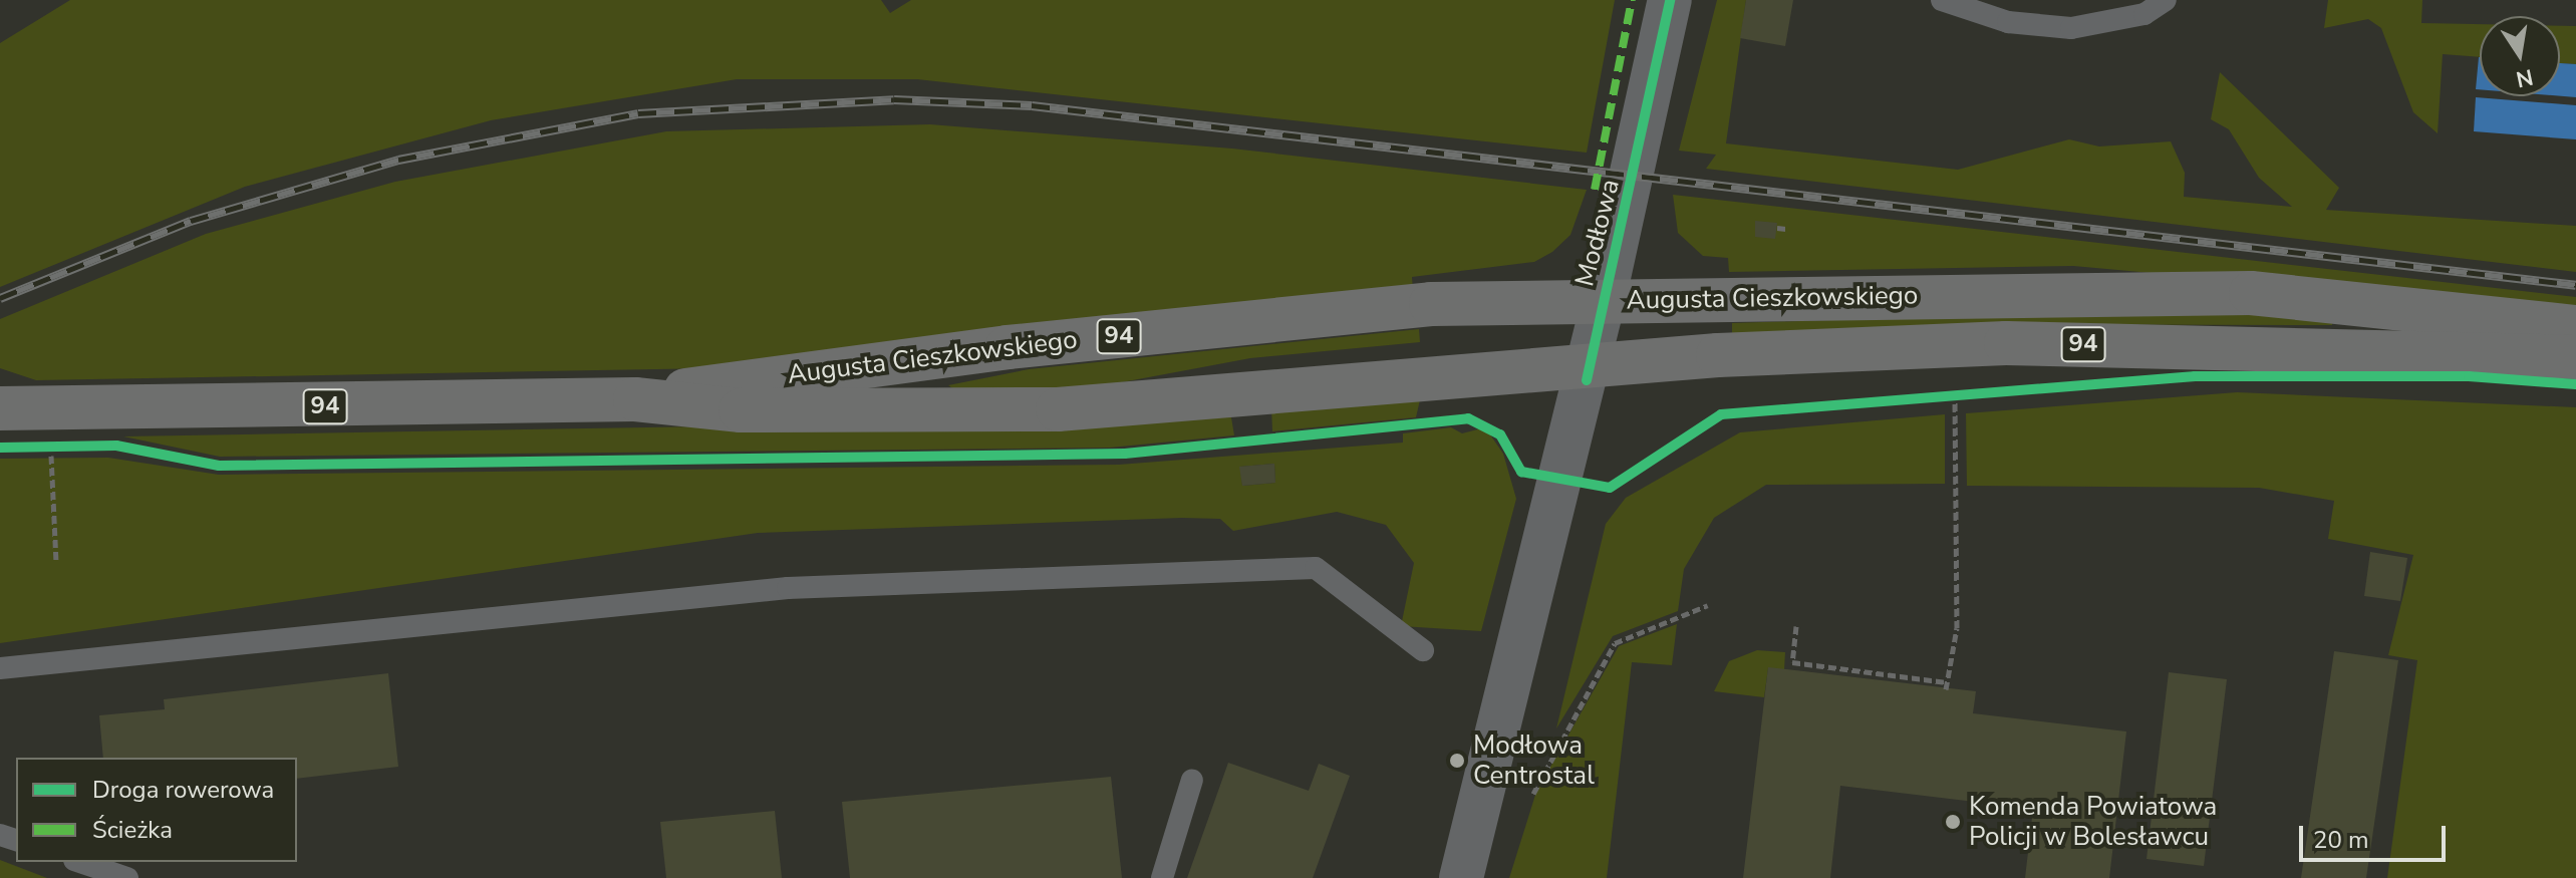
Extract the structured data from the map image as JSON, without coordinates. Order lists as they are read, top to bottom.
{
  "streets": {
    "main road": ["Augusta Cieszkowskiego", "94"],
    "street": ["Modłowa"]
  },
  "crossings": [
    ["Modłowa", "Augusta Cieszkowskiego"]
  ],
  "places": ["Modłowa Centrostal", "Komenda Powiatowa Policji w Bolesławcu"],
  "legend": ["Droga rowerowa", "Ścieżka"],
  "scale_bar": "20 m",
  "north": "bottom"
}
